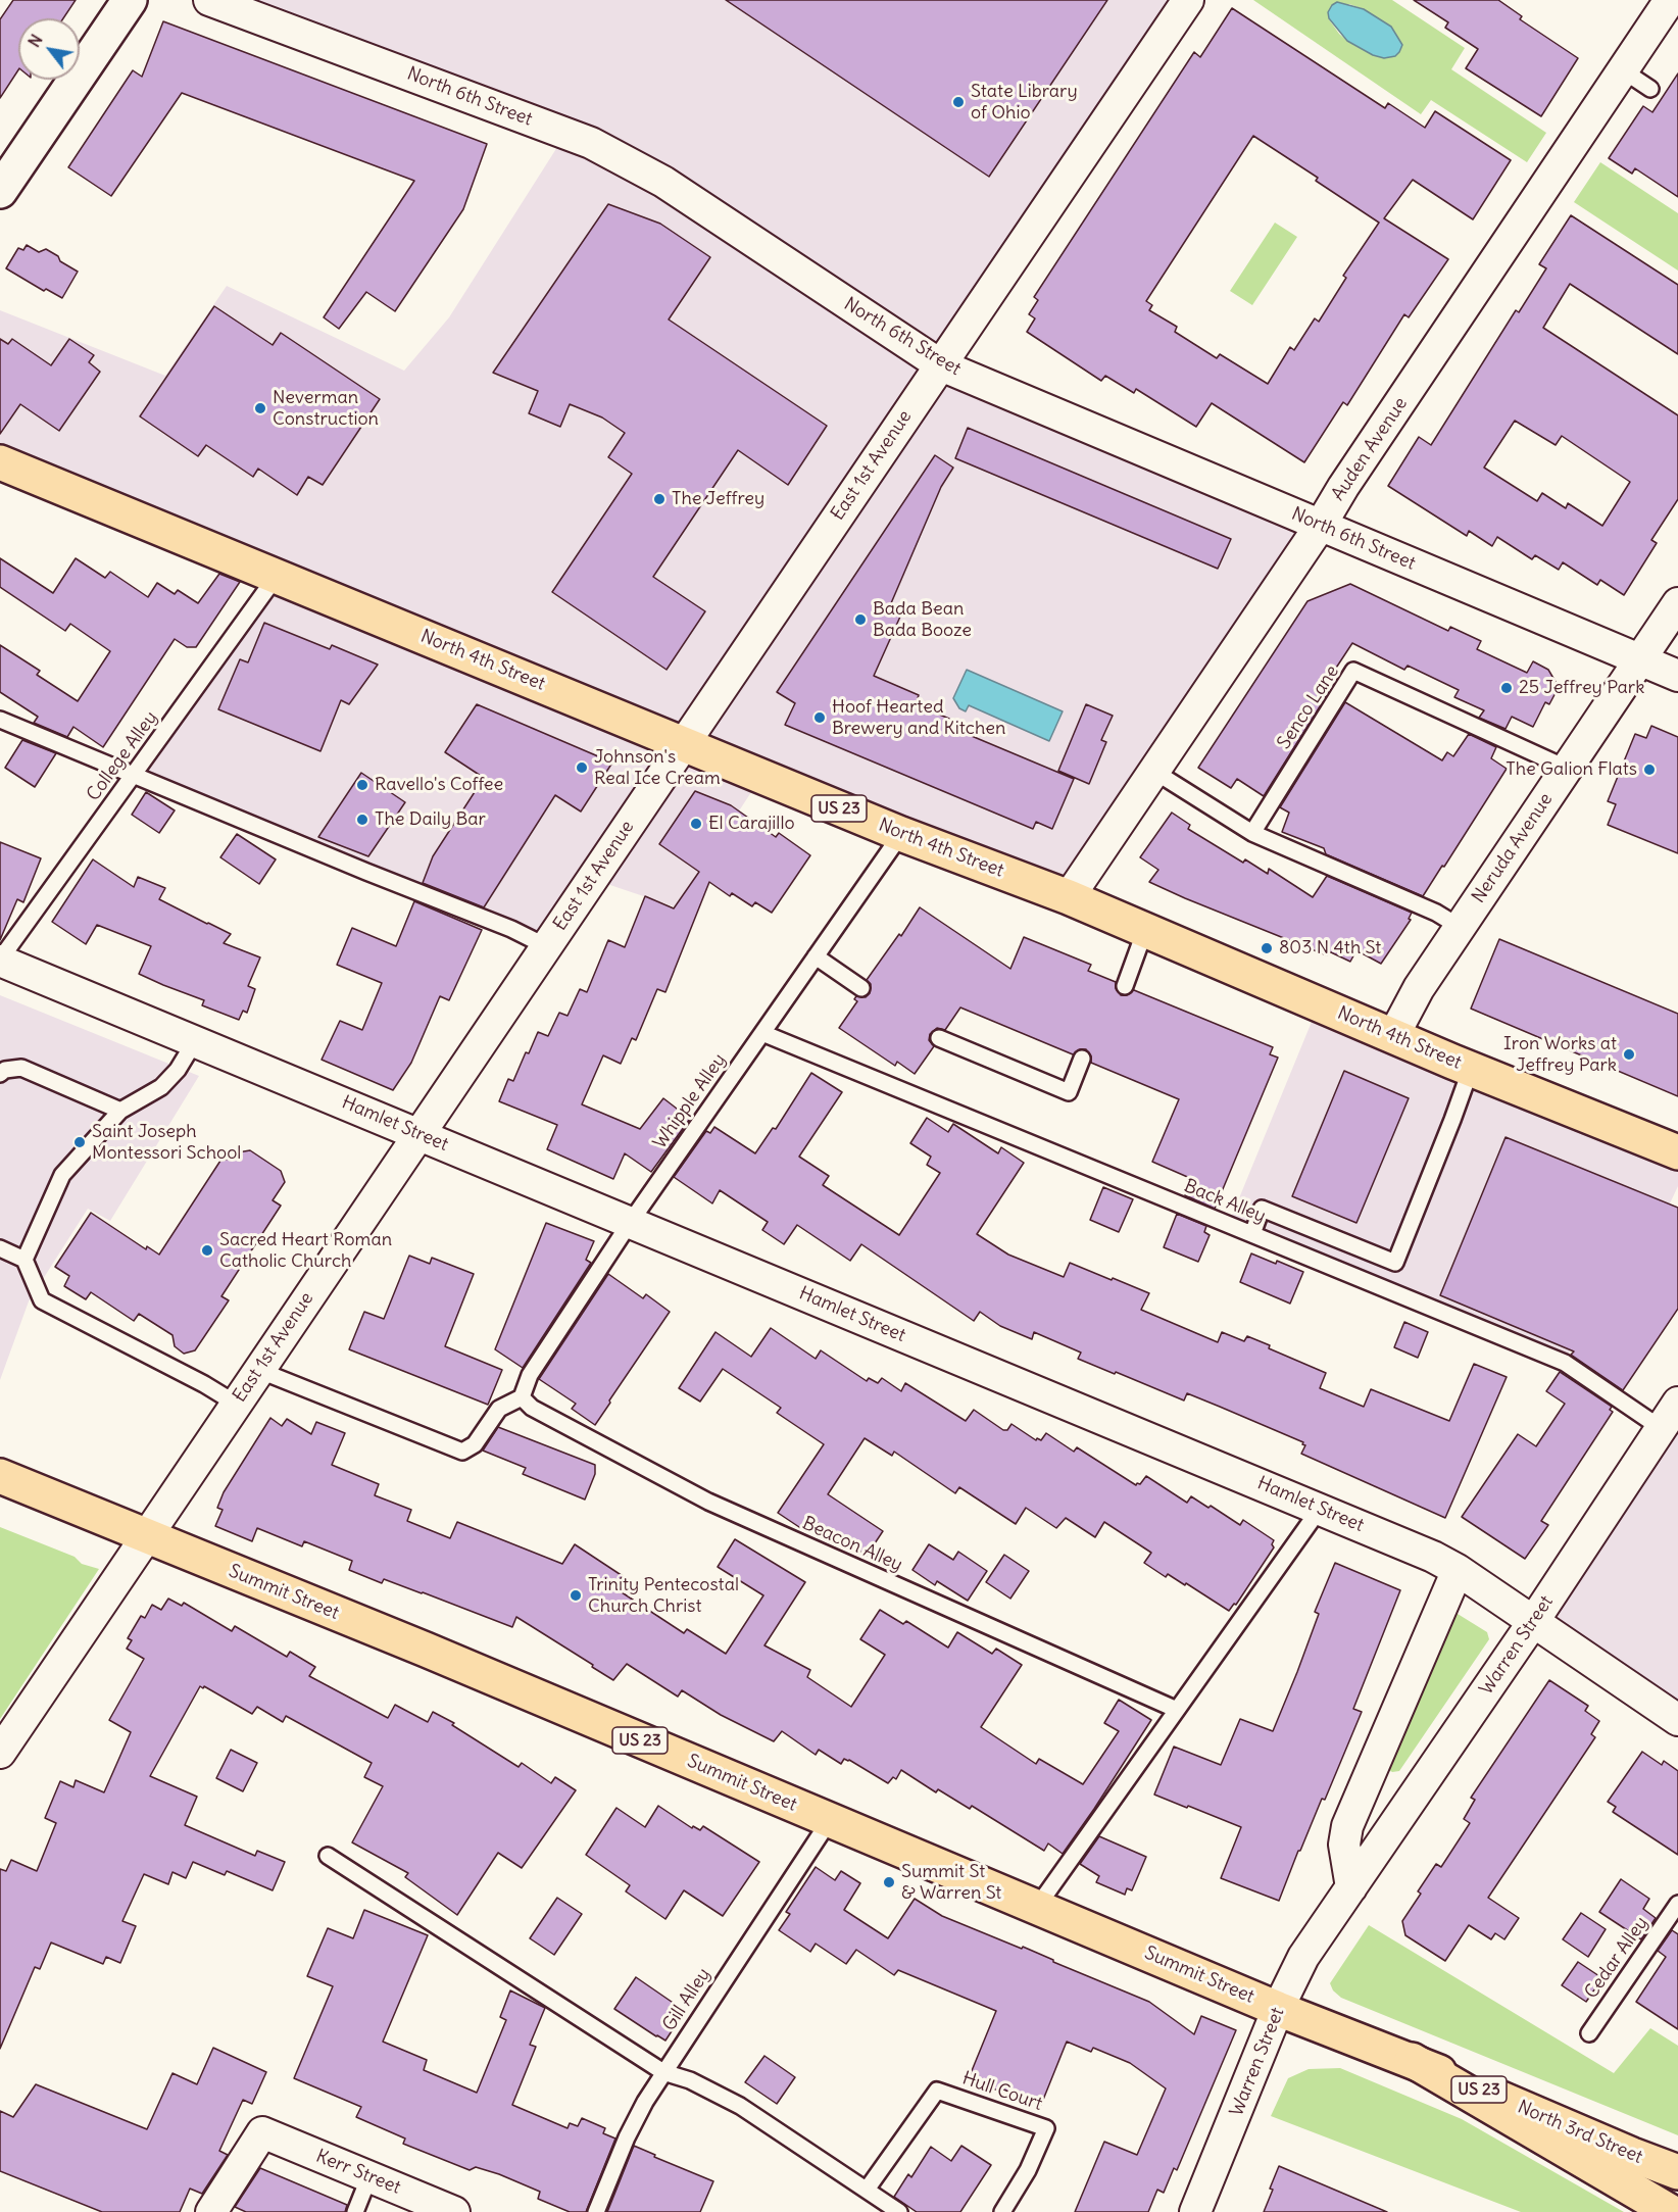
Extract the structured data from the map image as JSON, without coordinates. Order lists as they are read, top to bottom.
{
  "streets": {
    "main road": [
      "North 4th Street",
      "US 23",
      "Summit Street",
      "North 3rd Street"
    ],
    "street": [
      "North 6th Street",
      "Auden Avenue",
      "East 1st Avenue",
      "Neruda Avenue",
      "Hamlet Street",
      "Warren Street",
      "Kerr Street"
    ],
    "lane": [
      "Senco Lane",
      "College Alley",
      "Whipple Alley",
      "Back Alley",
      "Beacon Alley",
      "Cedar Alley",
      "Gill Alley",
      "Hull Court"
    ]
  },
  "crossings": [
    ["North 6th Street", "Auden Avenue"],
    ["North 6th Street", "East 1st Avenue"],
    ["North 6th Street", "Neruda Avenue"],
    ["Auden Avenue", "North 4th Street"],
    ["East 1st Avenue", "North 4th Street"],
    ["East 1st Avenue", "Hamlet Street"],
    ["East 1st Avenue", "Summit Street"],
    ["North 4th Street", "College Alley"],
    ["North 4th Street", "Neruda Avenue"],
    ["North 4th Street", "Whipple Alley"],
    ["Senco Lane", "Neruda Avenue"],
    ["College Alley", "Hamlet Street"],
    ["Whipple Alley", "Hamlet Street"],
    ["Whipple Alley", "Back Alley"],
    ["Whipple Alley", "Beacon Alley"],
    ["Hamlet Street", "Warren Street"],
    ["Back Alley", "Warren Street"],
    ["Summit Street", "Warren Street"],
    ["Summit Street", "Gill Alley"],
    ["Summit Street", "North 3rd Street"],
    ["Warren Street", "North 3rd Street"]
  ],
  "places": [
    "State Library of Ohio",
    "Neverman Construction",
    "The Jeffrey",
    "Bada Bean Bada Booze",
    "25 Jeffrey Park",
    "Hoof Hearted Brewery and Kitchen",
    "Johnson's Real Ice Cream",
    "The Galion Flats",
    "Ravello's Coffee",
    "The Daily Bar",
    "El Carajillo",
    "803 N 4th St",
    "Iron Works at Jeffrey Park",
    "Saint Joseph Montessori School",
    "Sacred Heart Roman Catholic Church",
    "Trinity Pentecostal Church Christ",
    "Summit St & Warren St"
  ],
  "north": "top left"
}
